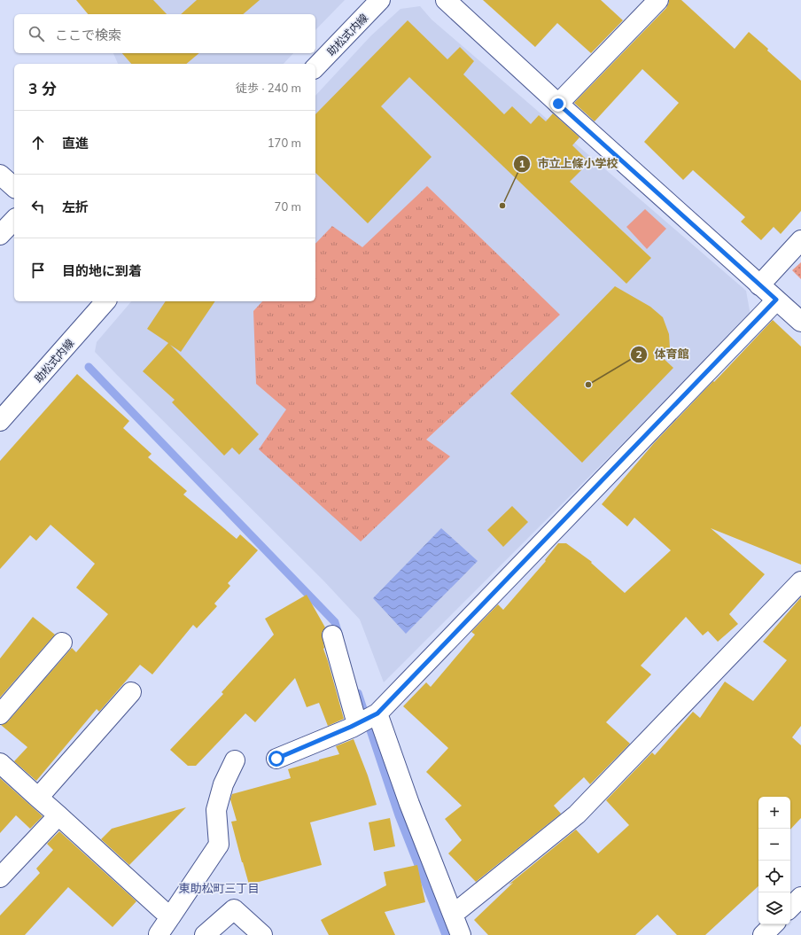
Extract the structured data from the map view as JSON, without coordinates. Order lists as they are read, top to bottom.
{
  "streets": {
    "street": ["助松式内線"]
  },
  "districts": ["東助松町三丁目"],
  "places": ["市立上條小学校", "体育館"],
  "page": {
    "search": "ここで検索",
    "heading": ["3 分", "徒歩 · 240 m"],
    "list": [
      ["直進", "170 m"],
      ["左折", "70 m"],
      "目的地に到着"
    ],
    "map_buttons": ["+", "−"]
  }
}
